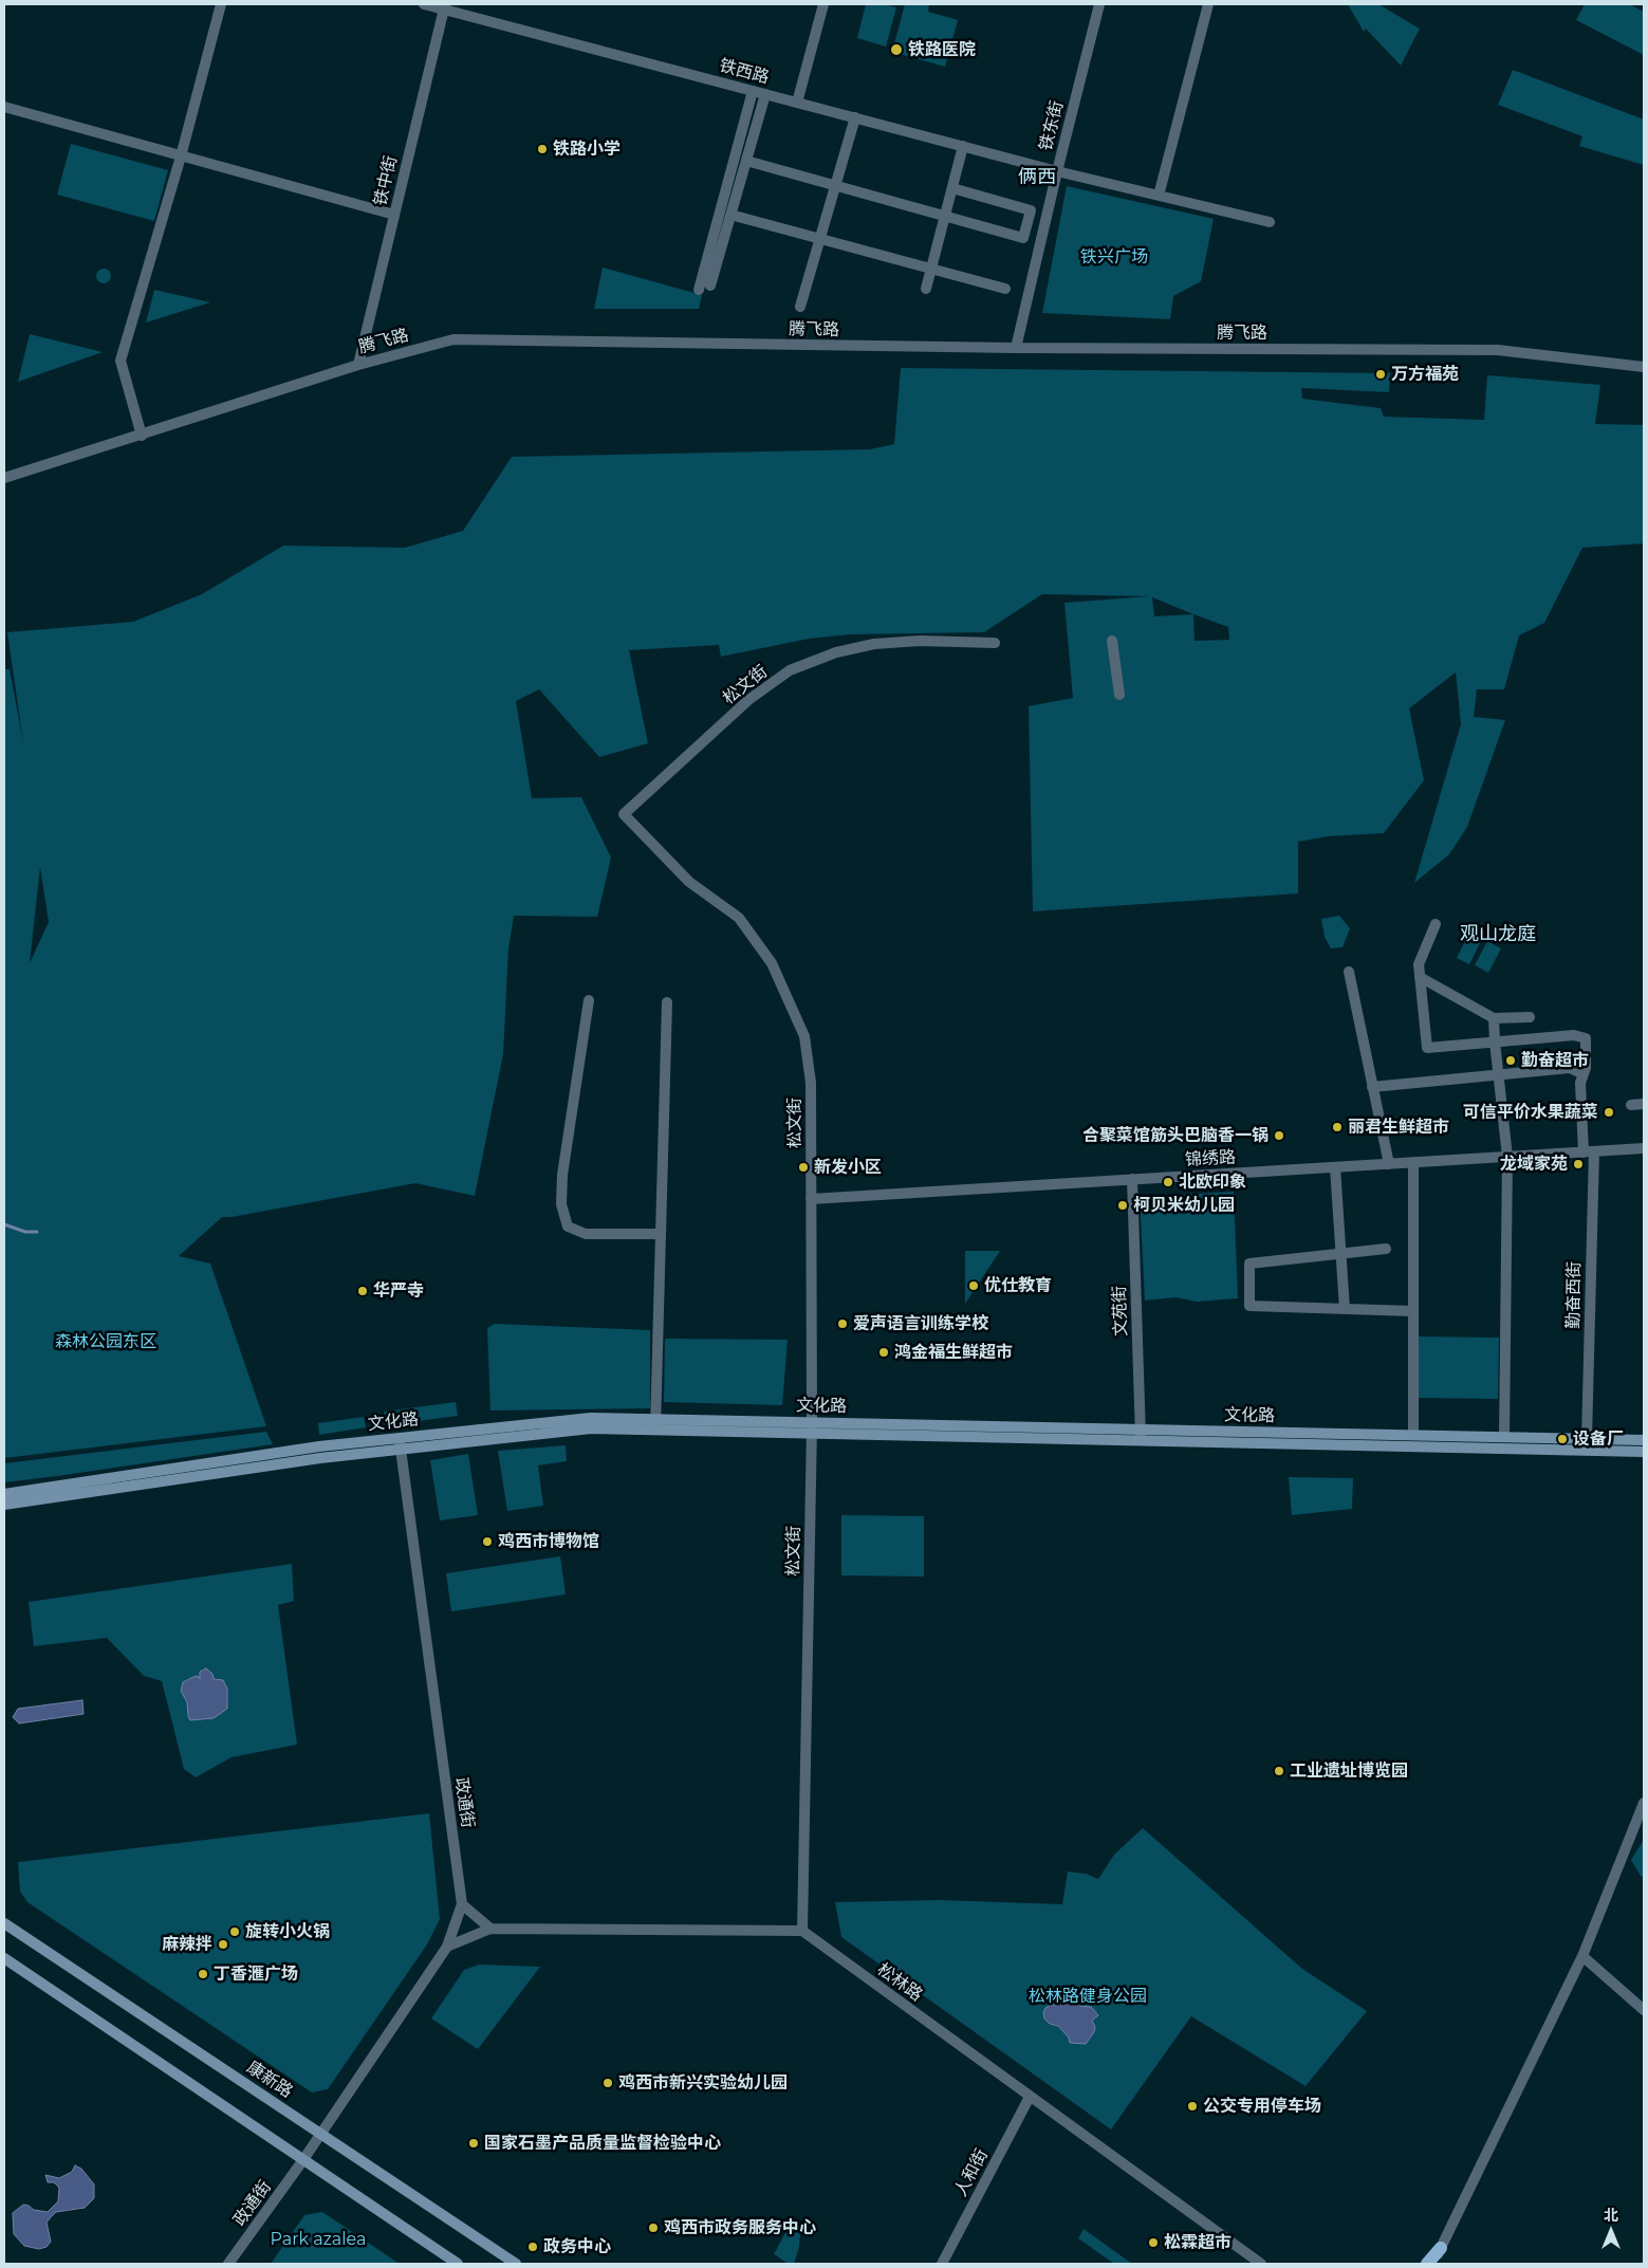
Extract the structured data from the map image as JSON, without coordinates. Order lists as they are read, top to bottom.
{
  "streets": {
    "main road": ["文化路", "康新路"],
    "street": [
      "铁西路",
      "铁东街",
      "铁中街",
      "腾飞路",
      "松文街",
      "锦绣路",
      "勤奋西街",
      "文苑街",
      "政通街",
      "松林路",
      "人和街"
    ]
  },
  "crossings": [
    ["铁西路", "铁东街"],
    ["铁西路", "铁中街"],
    ["铁东街", "腾飞路"],
    ["铁中街", "腾飞路"],
    ["松文街", "锦绣路"],
    ["松文街", "文化路"],
    ["松文街", "松林路"],
    ["锦绣路", "勤奋西街"],
    ["锦绣路", "文苑街"],
    ["勤奋西街", "文化路"],
    ["文苑街", "文化路"],
    ["文化路", "政通街"],
    ["政通街", "康新路"],
    ["松林路", "人和街"]
  ],
  "districts": ["俩西", "观山龙庭"],
  "parks": [
    "铁兴广场",
    "森林公园东区",
    "松林路健身公园",
    "Park azalea"
  ],
  "places": [
    "铁路医院",
    "铁路小学",
    "万方福苑",
    "勤奋超市",
    "可信平价水果蔬菜",
    "丽君生鲜超市",
    "合聚菜馆筋头巴脑香一锅",
    "龙域家苑",
    "新发小区",
    "北欧印象",
    "柯贝米幼儿园",
    "优仕教育",
    "华严寺",
    "爱声语言训练学校",
    "鸿金福生鲜超市",
    "设备厂",
    "鸡西市博物馆",
    "工业遗址博览园",
    "旋转小火锅",
    "麻辣拌",
    "丁香滙广场",
    "鸡西市新兴实验幼儿园",
    "公交专用停车场",
    "国家石墨产品质量监督检验中心",
    "鸡西市政务服务中心",
    "松霖超市",
    "政务中心"
  ],
  "north": "top"
}
